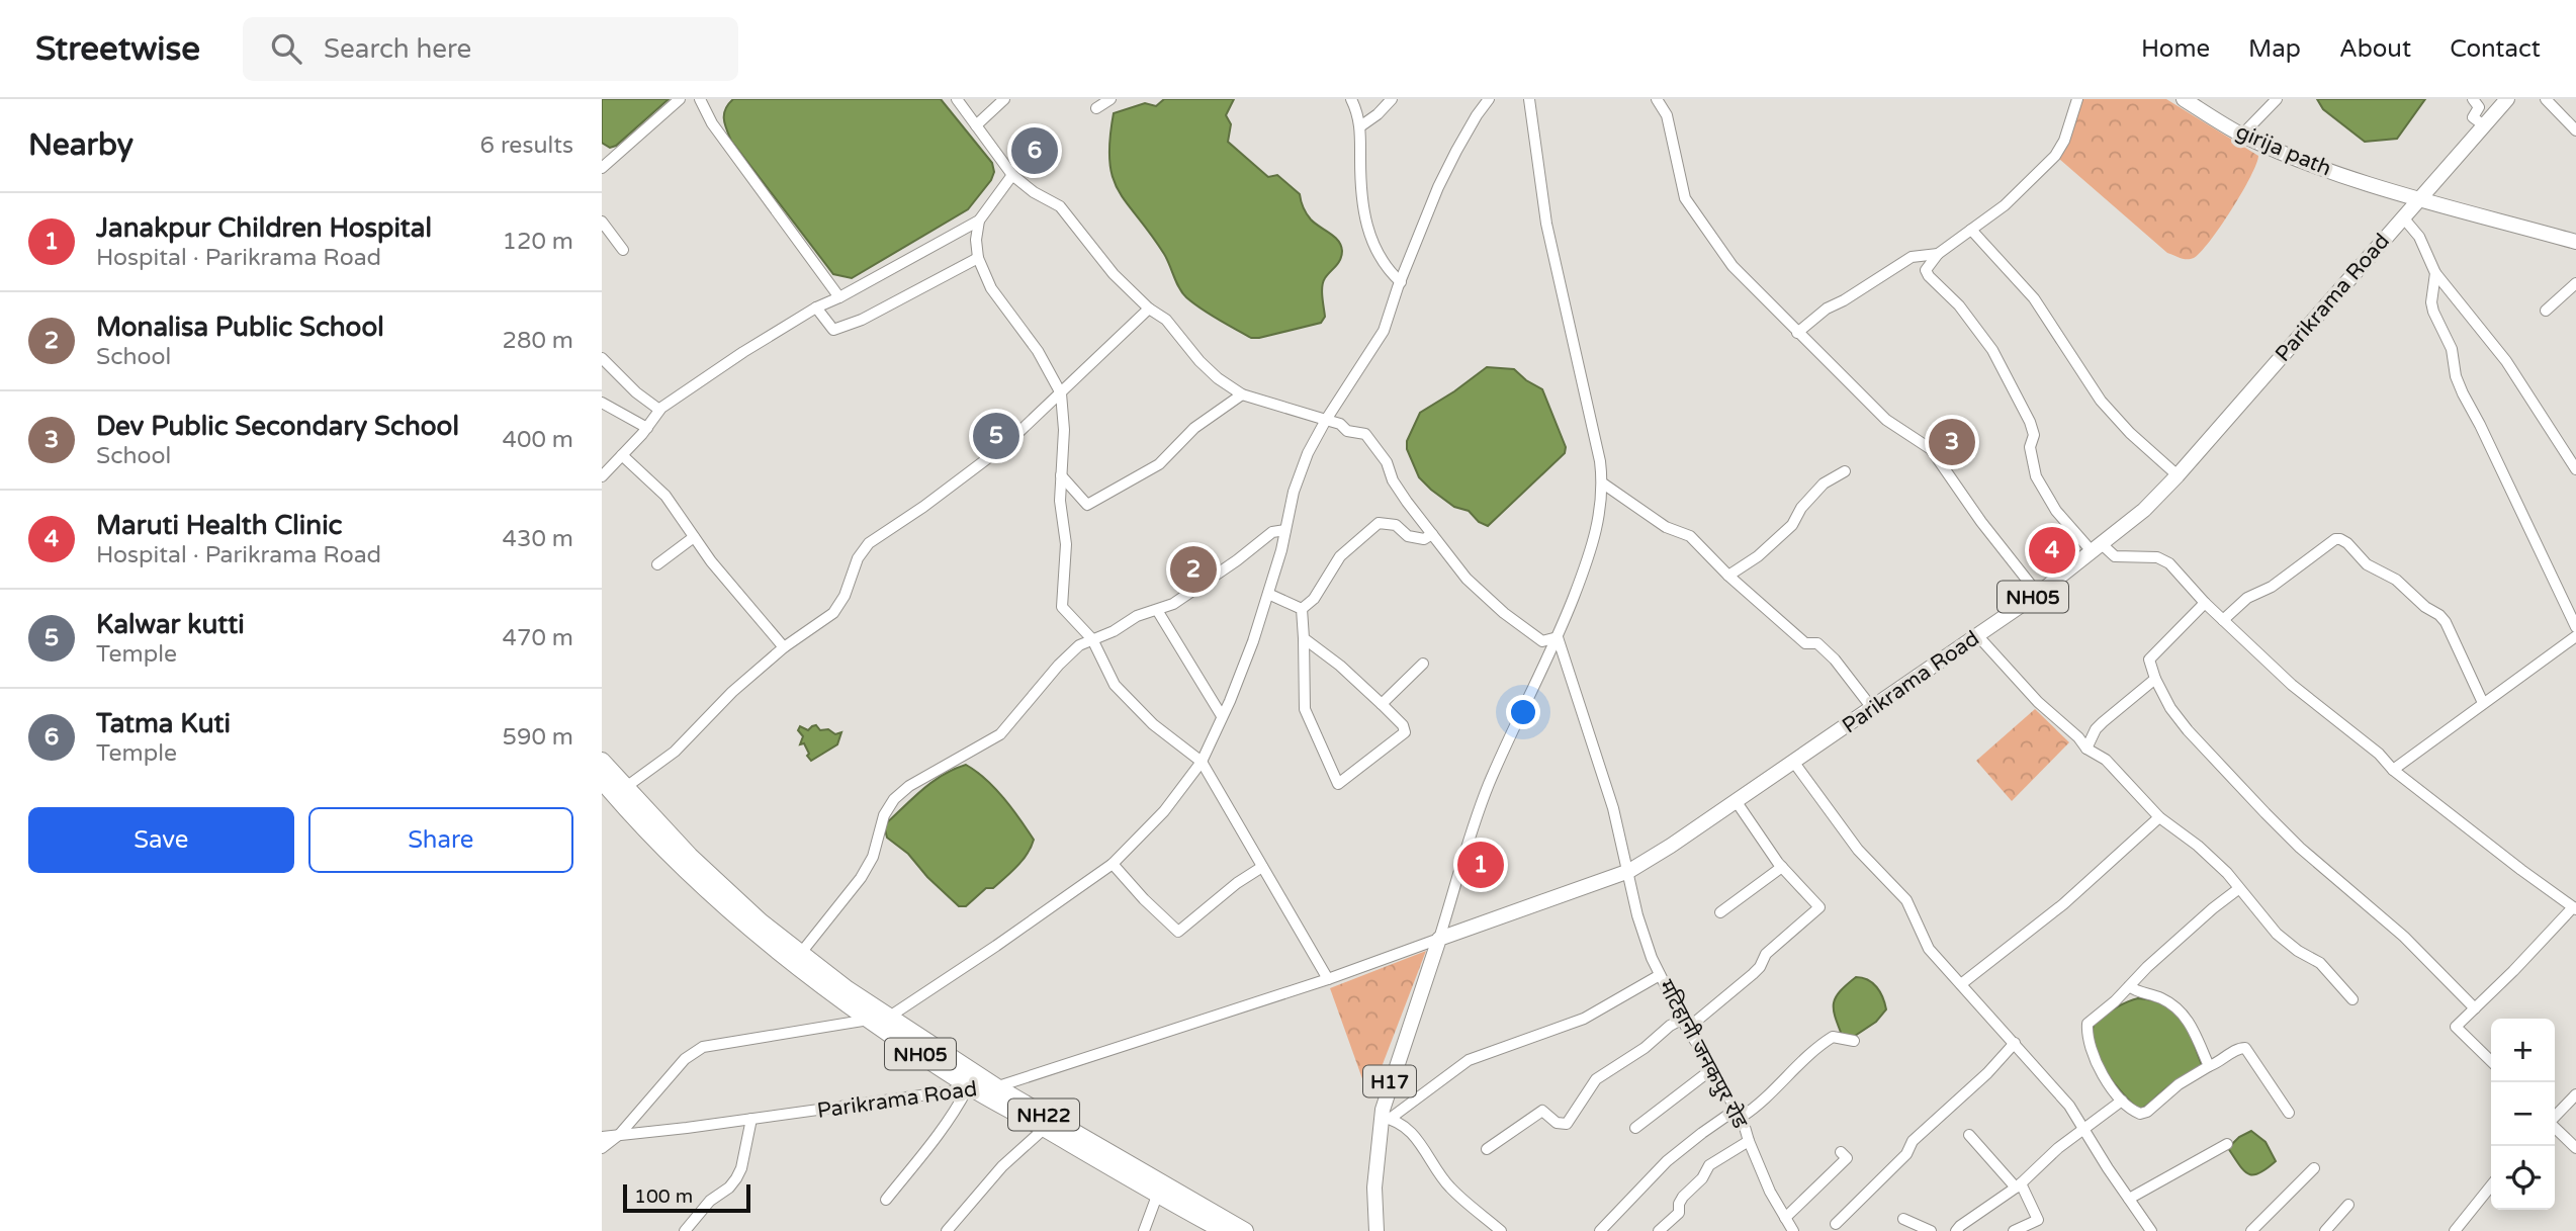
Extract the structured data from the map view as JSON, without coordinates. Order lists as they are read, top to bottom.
{
  "streets": {
    "highway": ["NH05", "NH22"],
    "main road": ["girija path", "Parikrama Road", "H17"],
    "street": ["मटिहानी जनकपुर रोड"]
  },
  "crossings": [
    ["girija path", "Parikrama Road"],
    ["Parikrama Road", "NH05"],
    ["Parikrama Road", "मटिहानी जनकपुर रोड"],
    ["Parikrama Road", "H17"],
    ["Parikrama Road", "NH22"],
    ["NH05", "H17"],
    ["NH05", "NH22"]
  ],
  "scale_bar": "100 m",
  "page": {
    "header": "Streetwise",
    "search": "Search here",
    "nav": [
      "Home",
      "Map",
      "About",
      "Contact"
    ],
    "heading": ["Nearby", "6 results"],
    "pins": [
      "6",
      "5",
      "3",
      "4",
      "2",
      "1"
    ],
    "list": [
      {
        "mark": "1",
        "name": "Janakpur Children Hospital",
        "note": "Hospital · Parikrama Road",
        "value": "120 m"
      },
      {
        "mark": "2",
        "name": "Monalisa Public School",
        "note": "School",
        "value": "280 m"
      },
      {
        "mark": "3",
        "name": "Dev Public Secondary School",
        "note": "School",
        "value": "400 m"
      },
      {
        "mark": "4",
        "name": "Maruti Health Clinic",
        "note": "Hospital · Parikrama Road",
        "value": "430 m"
      },
      {
        "mark": "5",
        "name": "Kalwar kutti",
        "note": "Temple",
        "value": "470 m"
      },
      {
        "mark": "6",
        "name": "Tatma Kuti",
        "note": "Temple",
        "value": "590 m"
      }
    ],
    "buttons": ["Save", "Share"],
    "map_buttons": ["+", "−"],
    "scale": "100 m"
  }
}
